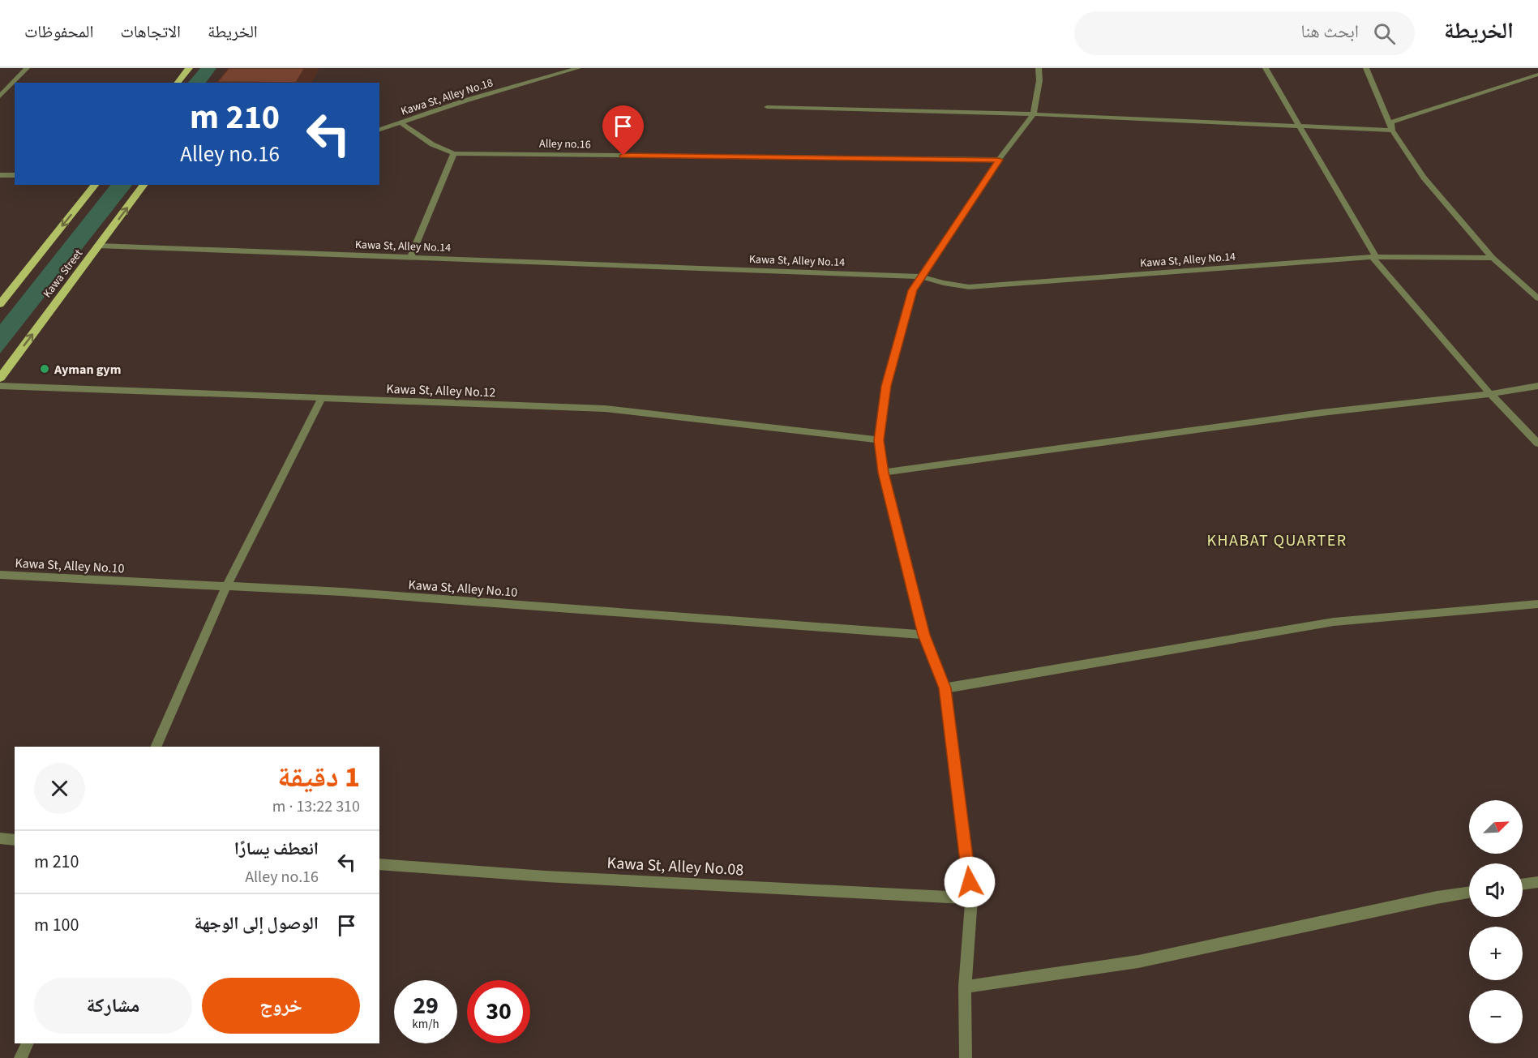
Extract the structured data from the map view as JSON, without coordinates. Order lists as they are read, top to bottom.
{
  "streets": {
    "main road": ["Kawa Street"],
    "street": [
      "Kawa St, Alley No.18",
      "Alley no.16",
      "Kawa St, Alley No.14",
      "Kawa St, Alley No.12",
      "Kawa St, Alley No.10",
      "Kawa St, Alley No.08"
    ]
  },
  "crossings": [
    ["Kawa St, Alley No.18", "Alley no.16"],
    ["Kawa St, Alley No.14", "Kawa Street"]
  ],
  "districts": ["KHABAT QUARTER"],
  "places": ["Ayman gym"],
  "north": "top right",
  "page": {
    "header": "الخريطة",
    "search": "ابحث هنا",
    "nav": ["الخريطة", "الاتجاهات", "المحفوظات"],
    "turn": ["210 m", "Alley no.16"],
    "heading": ["1 دقيقة", "310 m · 13:22"],
    "map_buttons": ["+", "−"],
    "list": [
      {
        "name": "انعطف يسارًا",
        "note": "Alley no.16",
        "value": "210 m"
      },
      {
        "name": "الوصول إلى الوجهة",
        "value": "100 m"
      }
    ],
    "buttons": ["خروج", "مشاركة"],
    "speed": "29 km/h",
    "limit": "30"
  }
}
